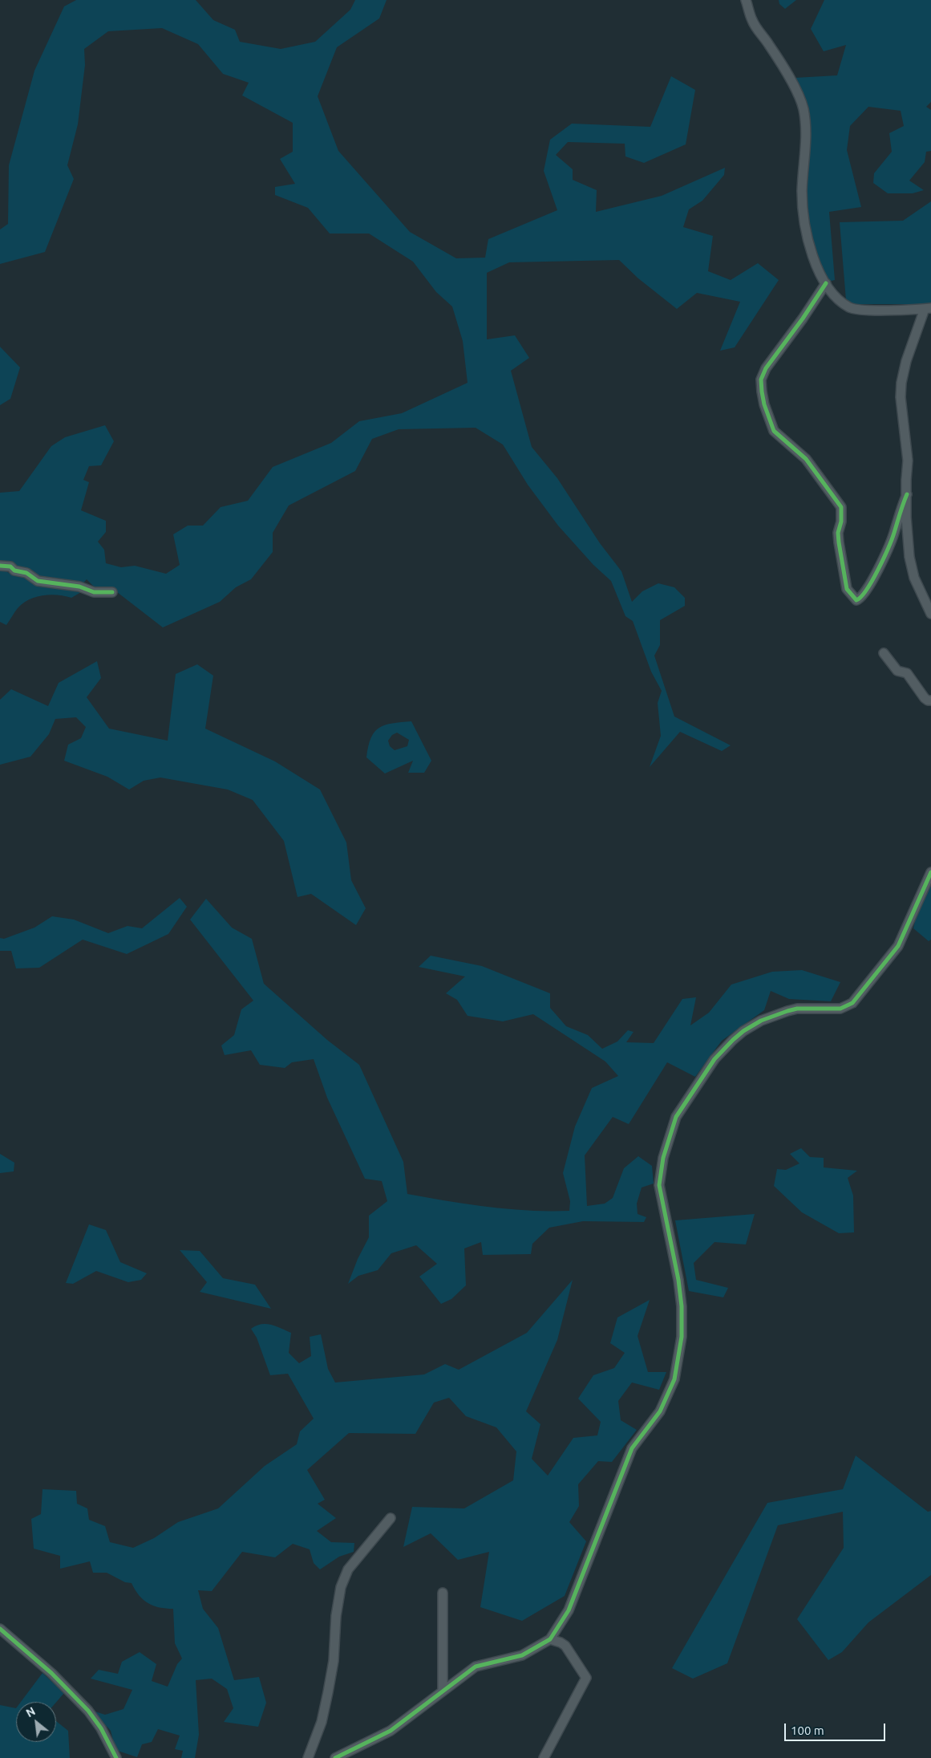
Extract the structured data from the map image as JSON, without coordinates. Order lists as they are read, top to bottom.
{
  "scale_bar": "100 m",
  "north": "top left"
}
